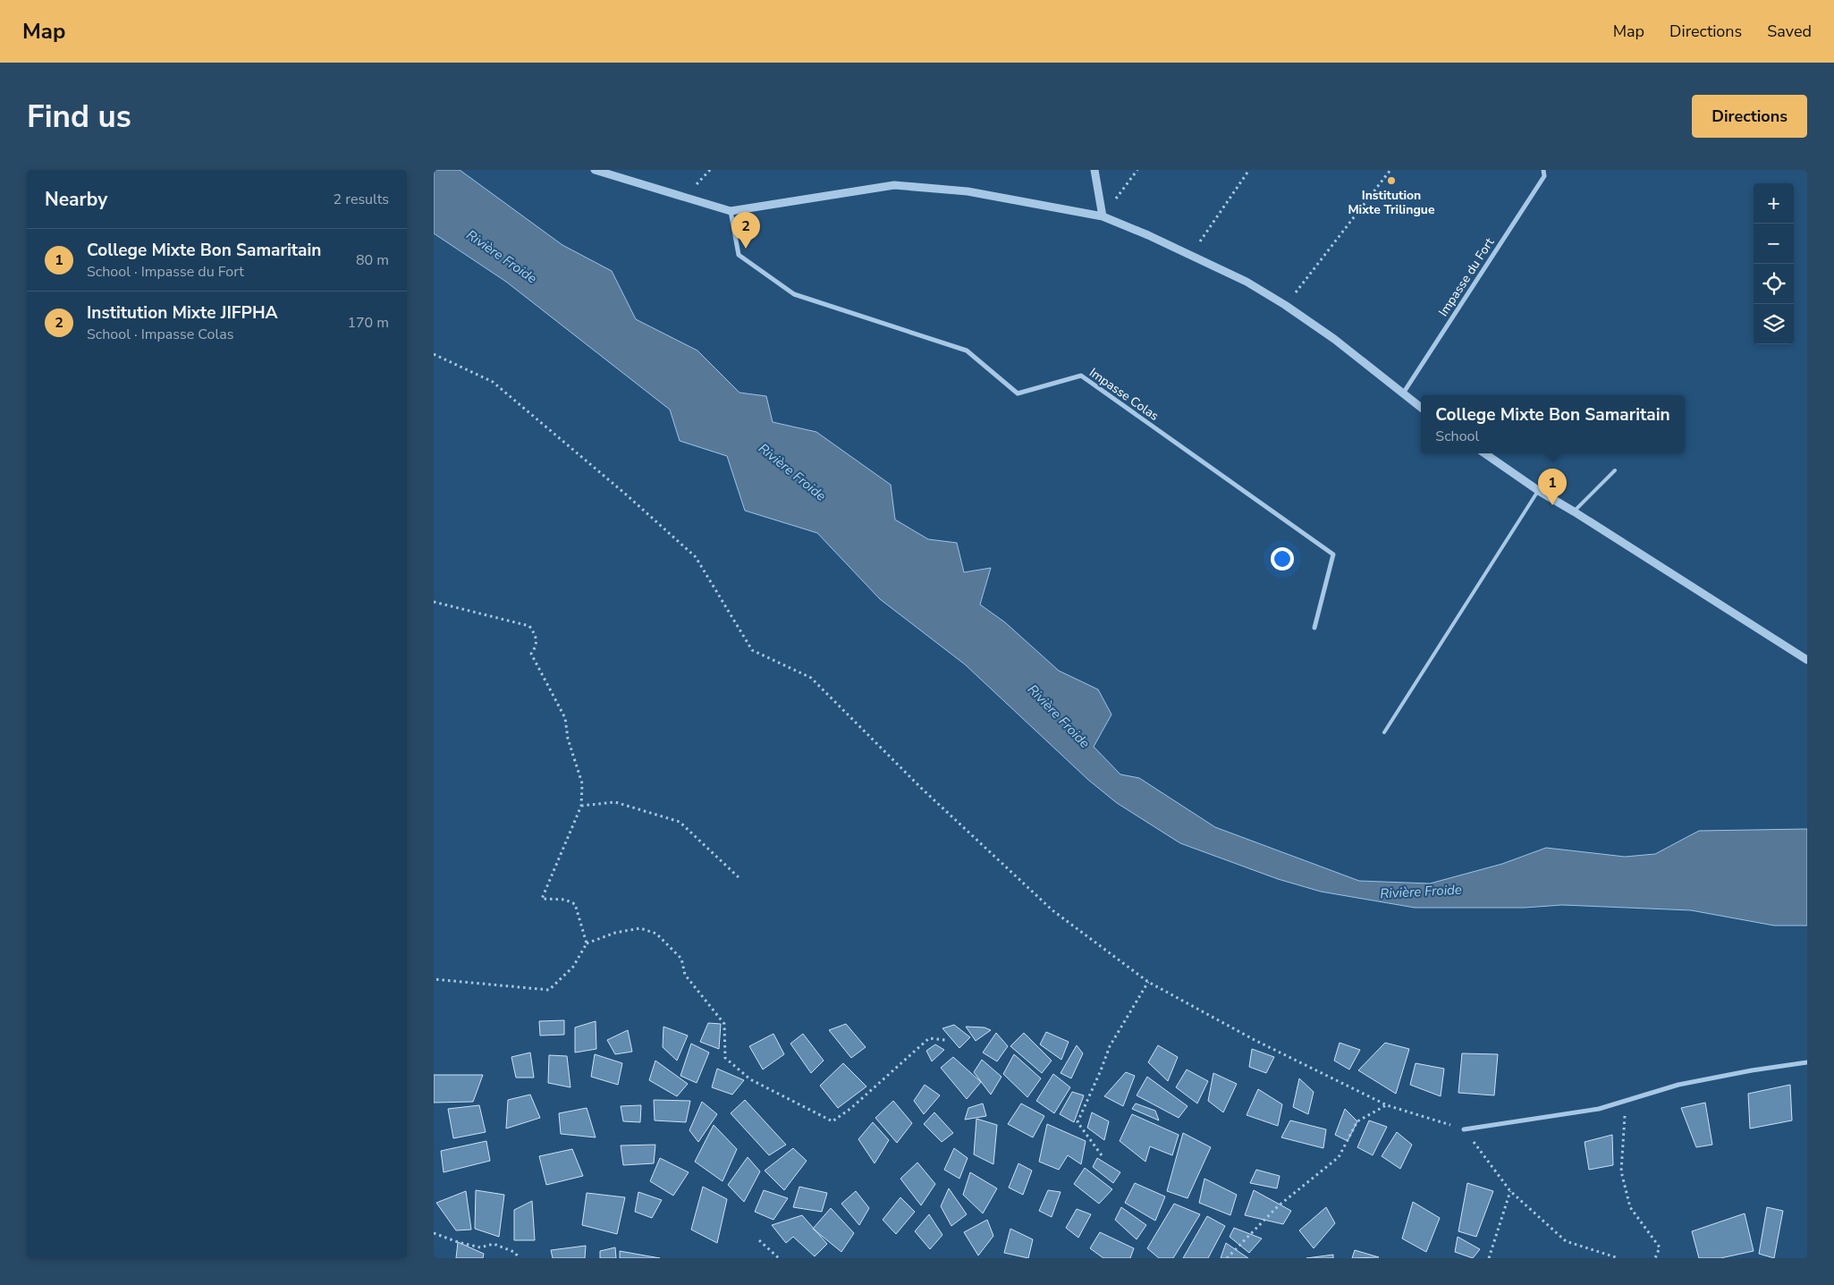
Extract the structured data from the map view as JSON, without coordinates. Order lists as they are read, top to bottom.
{
  "streets": {
    "street": ["Impasse du Fort", "Impasse Colas"]
  },
  "water": ["Rivière Froide"],
  "places": ["Institution Mixte Trilingue"],
  "page": {
    "header": "Map",
    "nav": ["Map", "Directions", "Saved"],
    "buttons": "Directions",
    "title": "Find us",
    "heading": ["Nearby", "2 results"],
    "map_buttons": ["+", "−"],
    "pins": ["2", "1"],
    "list": [
      {
        "mark": "1",
        "name": "College Mixte Bon Samaritain",
        "note": "School · Impasse du Fort",
        "value": "80 m"
      },
      {
        "mark": "2",
        "name": "Institution Mixte JIFPHA",
        "note": "School · Impasse Colas",
        "value": "170 m"
      }
    ],
    "popup": ["College Mixte Bon Samaritain", "School"]
  }
}
